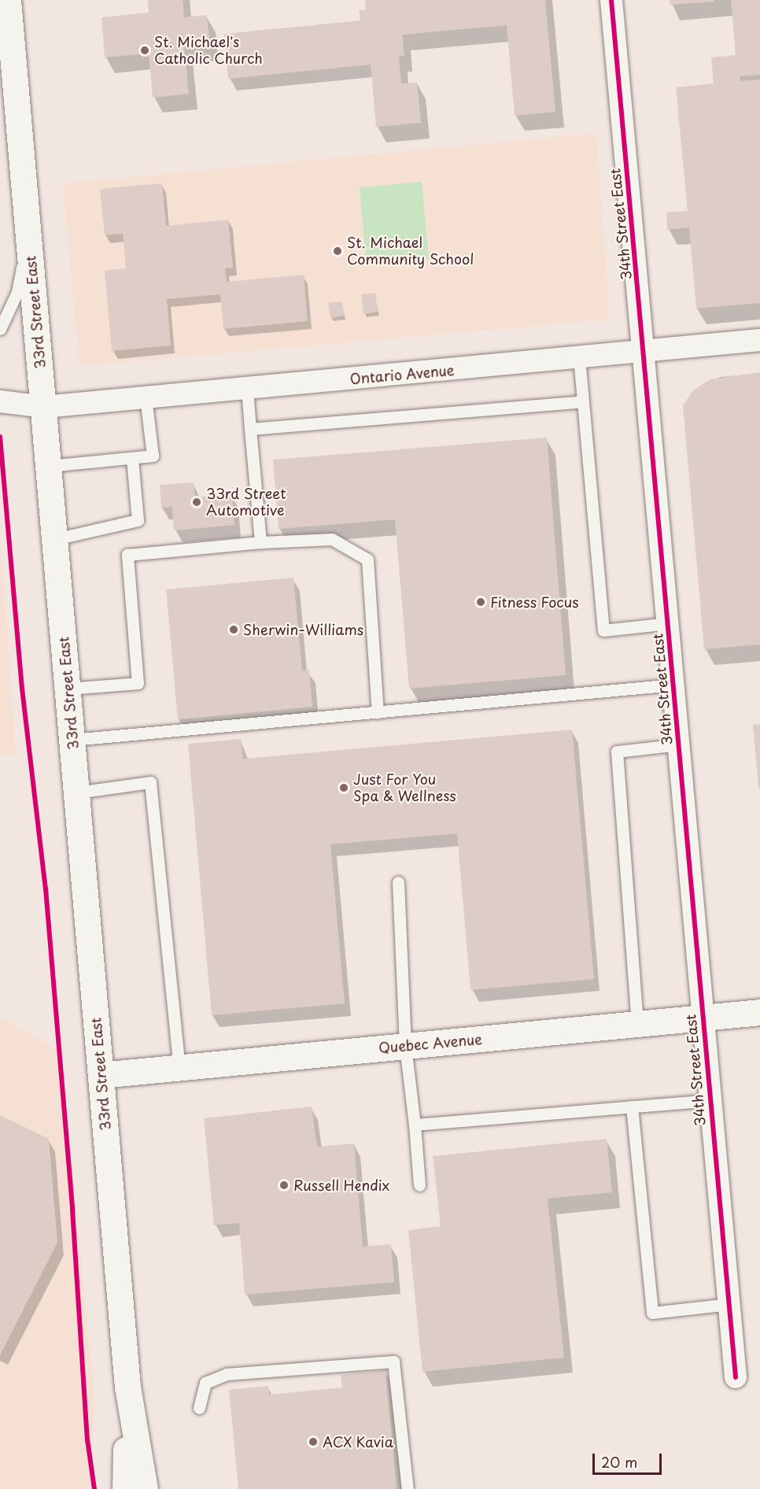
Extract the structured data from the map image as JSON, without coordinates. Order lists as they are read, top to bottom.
{
  "streets": {
    "main road": ["33rd Street East", "Quebec Avenue"],
    "street": ["34th Street East", "Ontario Avenue"]
  },
  "crossings": [
    ["34th Street East", "Ontario Avenue"],
    ["34th Street East", "Quebec Avenue"],
    ["33rd Street East", "Ontario Avenue"],
    ["33rd Street East", "Quebec Avenue"]
  ],
  "places": [
    "St. Michael's Catholic Church",
    "St. Michael Community School",
    "33rd Street Automotive",
    "Fitness Focus",
    "Sherwin-Williams",
    "Just For You Spa & Wellness",
    "Russell Hendix",
    "ACX Kavia"
  ],
  "scale_bar": "20 m"
}
